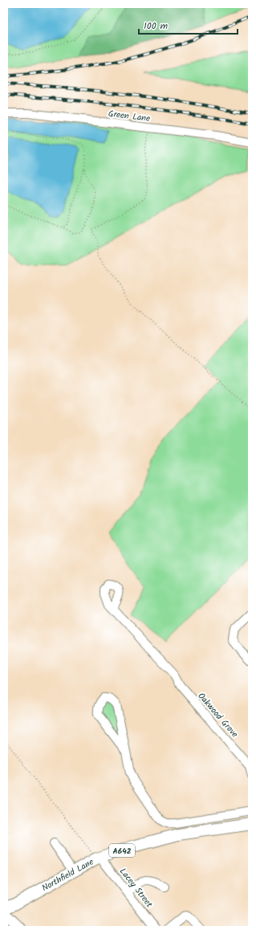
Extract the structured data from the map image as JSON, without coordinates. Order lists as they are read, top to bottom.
{
  "streets": {
    "highway": ["A642", "Northfield Lane"],
    "street": ["Green Lane", "Oakwood Grove", "Lacey Street"]
  },
  "crossings": [
    ["Northfield Lane", "Lacey Street"]
  ],
  "scale_bar": "100 m"
}
